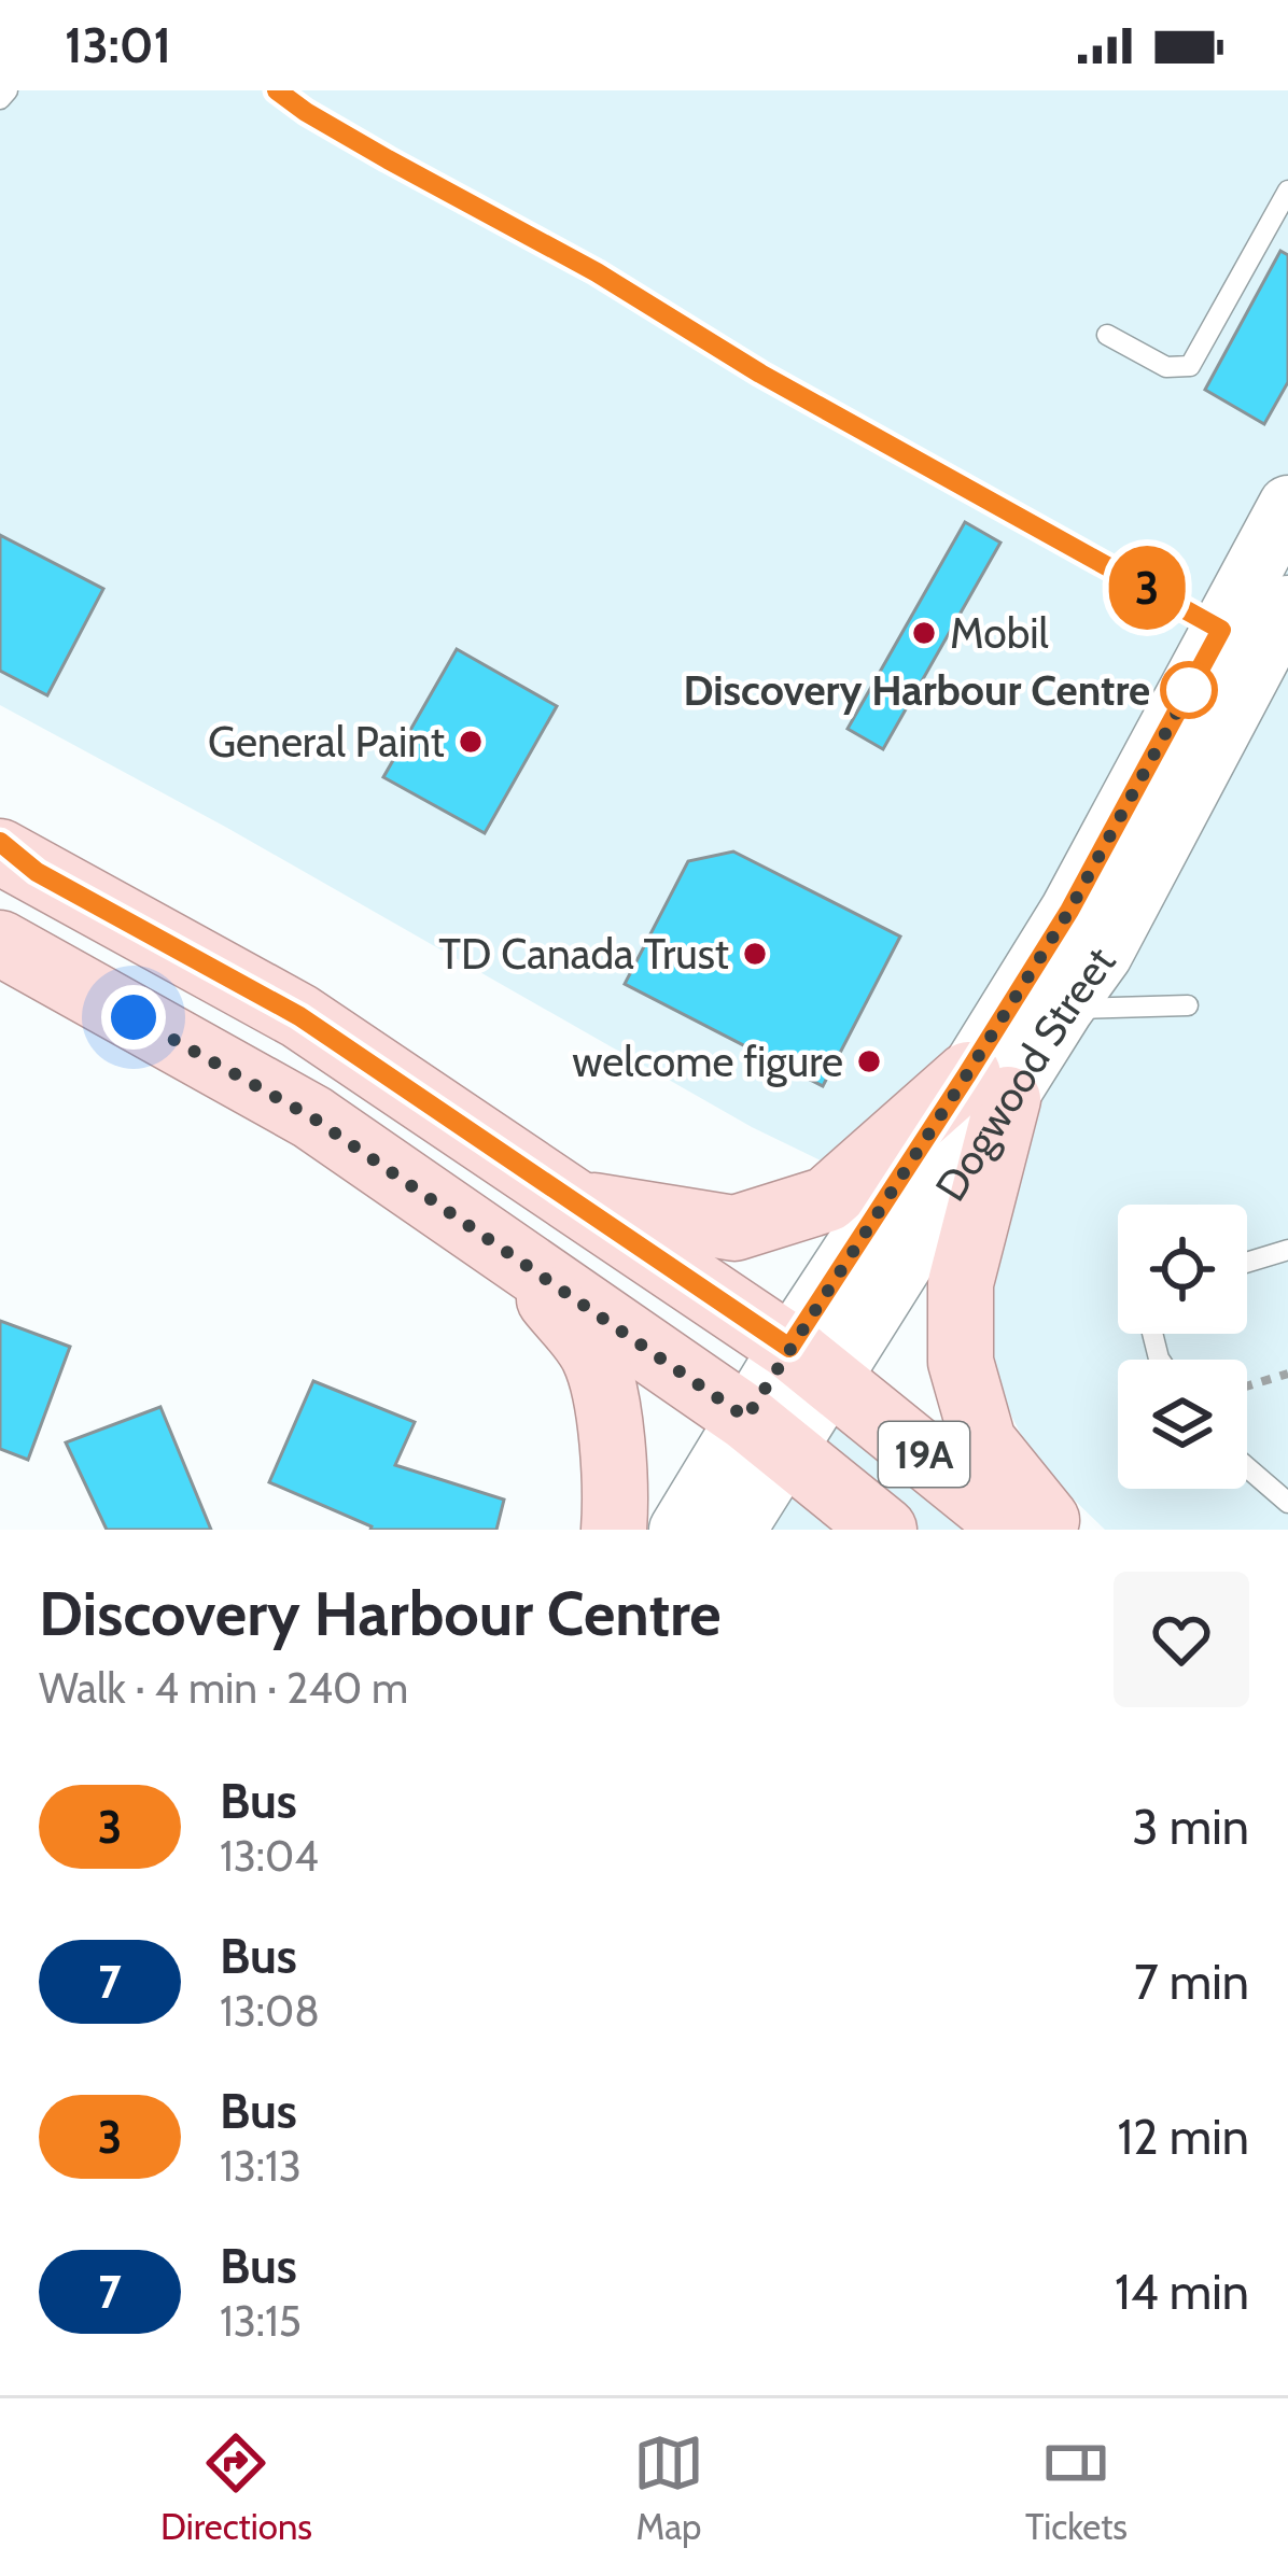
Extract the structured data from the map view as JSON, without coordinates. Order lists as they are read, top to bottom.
{
  "streets": {
    "main road": ["19A"],
    "street": ["Dogwood Street"]
  },
  "crossings": [
    ["Dogwood Street", "19A"]
  ],
  "places": [
    "Mobil",
    "Discovery Harbour Centre",
    "General Paint",
    "TD Canada Trust",
    "welcome figure"
  ],
  "lines": ["bus line 3"],
  "page": {
    "status": "13:01",
    "on_map": "3",
    "heading": ["Discovery Harbour Centre", "Walk · 4 min · 240 m"],
    "list": [
      {
        "mark": "3",
        "name": "Bus",
        "note": "13:04",
        "value": "3 min"
      },
      {
        "mark": "7",
        "name": "Bus",
        "note": "13:08",
        "value": "7 min"
      },
      {
        "mark": "3",
        "name": "Bus",
        "note": "13:13",
        "value": "12 min"
      },
      {
        "mark": "7",
        "name": "Bus",
        "note": "13:15",
        "value": "14 min"
      }
    ],
    "tabs": ["Directions", "Map", "Tickets"]
  }
}
